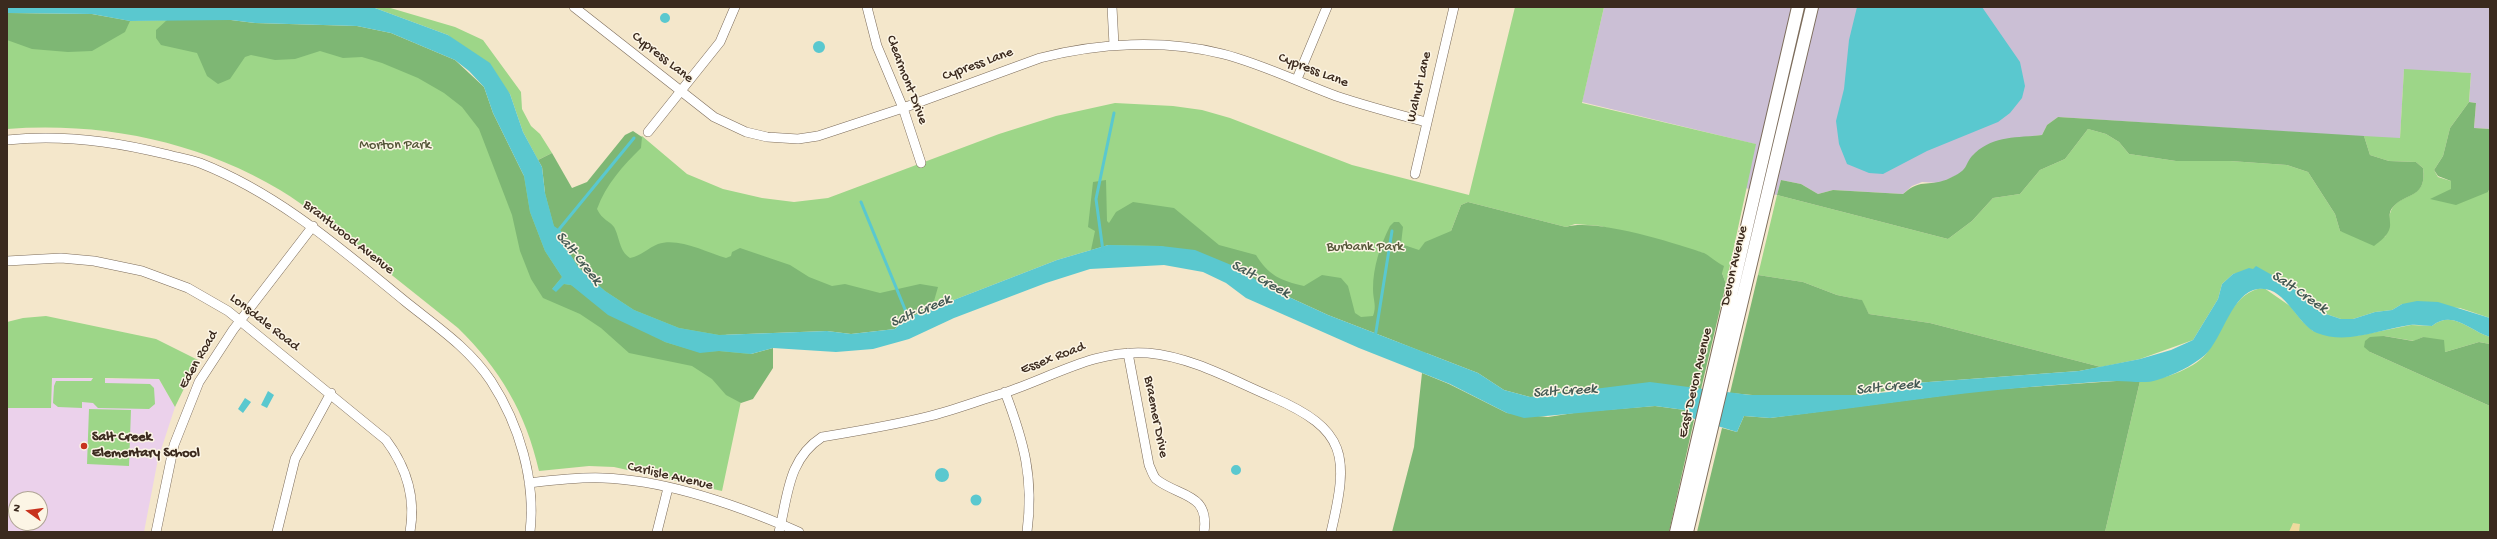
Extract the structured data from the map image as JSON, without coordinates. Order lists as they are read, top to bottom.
{
  "streets": {
    "main road": ["Devon Avenue", "East Devon Avenue"],
    "street": [
      "Cypress Lane",
      "Clearmont Drive",
      "Walnut Lane",
      "Brantwood Avenue",
      "Lonsdale Road",
      "Essex Road",
      "Eden Road",
      "Braemer Drive",
      "Carlisle Avenue"
    ]
  },
  "crossings": [
    ["Cypress Lane", "Clearmont Drive"],
    ["Cypress Lane", "Walnut Lane"],
    ["Brantwood Avenue", "Eden Road"],
    ["Brantwood Avenue", "Carlisle Avenue"],
    ["Devon Avenue", "East Devon Avenue"],
    ["Lonsdale Road", "Eden Road"],
    ["Essex Road", "Braemer Drive"],
    ["Essex Road", "Carlisle Avenue"]
  ],
  "water": ["Salt Creek"],
  "parks": ["Morton Park", "Burbank Park"],
  "places": ["Salt Creek Elementary School"],
  "north": "left"
}
